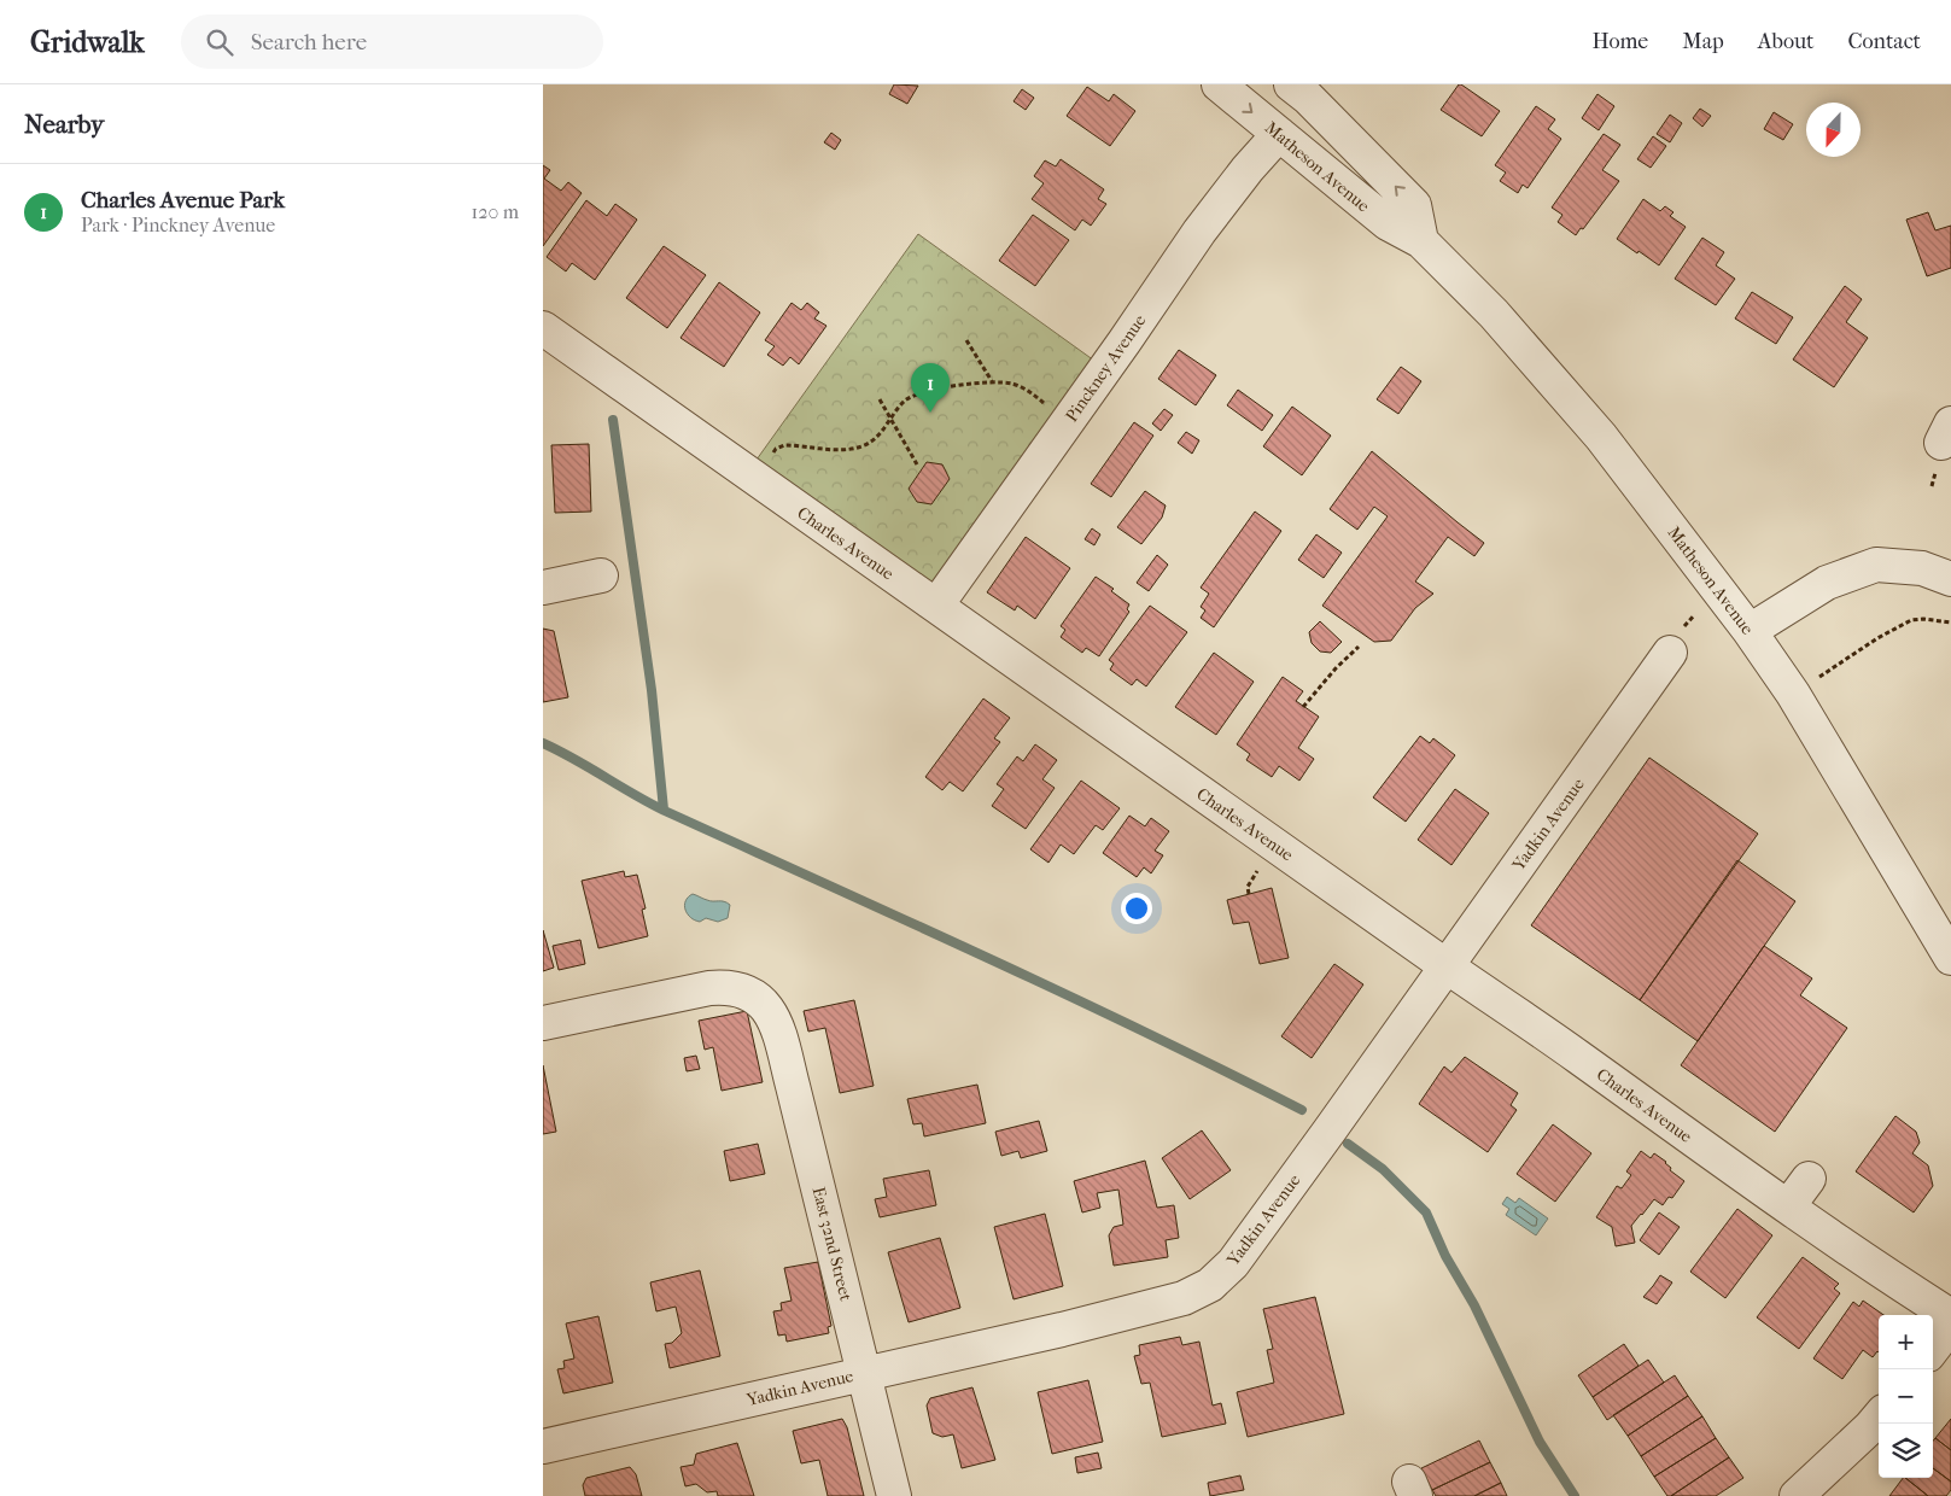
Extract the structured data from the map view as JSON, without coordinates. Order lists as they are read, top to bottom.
{
  "streets": {
    "street": [
      "Matheson Avenue",
      "Pinckney Avenue",
      "Charles Avenue",
      "Yadkin Avenue",
      "East 32nd Street"
    ]
  },
  "crossings": [
    ["Matheson Avenue", "Pinckney Avenue"],
    ["Pinckney Avenue", "Charles Avenue"],
    ["Charles Avenue", "Yadkin Avenue"],
    ["Yadkin Avenue", "East 32nd Street"]
  ],
  "north": "bottom",
  "page": {
    "header": "Gridwalk",
    "search": "Search here",
    "nav": [
      "Home",
      "Map",
      "About",
      "Contact"
    ],
    "heading": "Nearby",
    "list": [
      {
        "mark": "1",
        "name": "Charles Avenue Park",
        "note": "Park · Pinckney Avenue",
        "value": "120 m"
      }
    ],
    "pins": "1",
    "map_buttons": ["+", "−"]
  }
}
